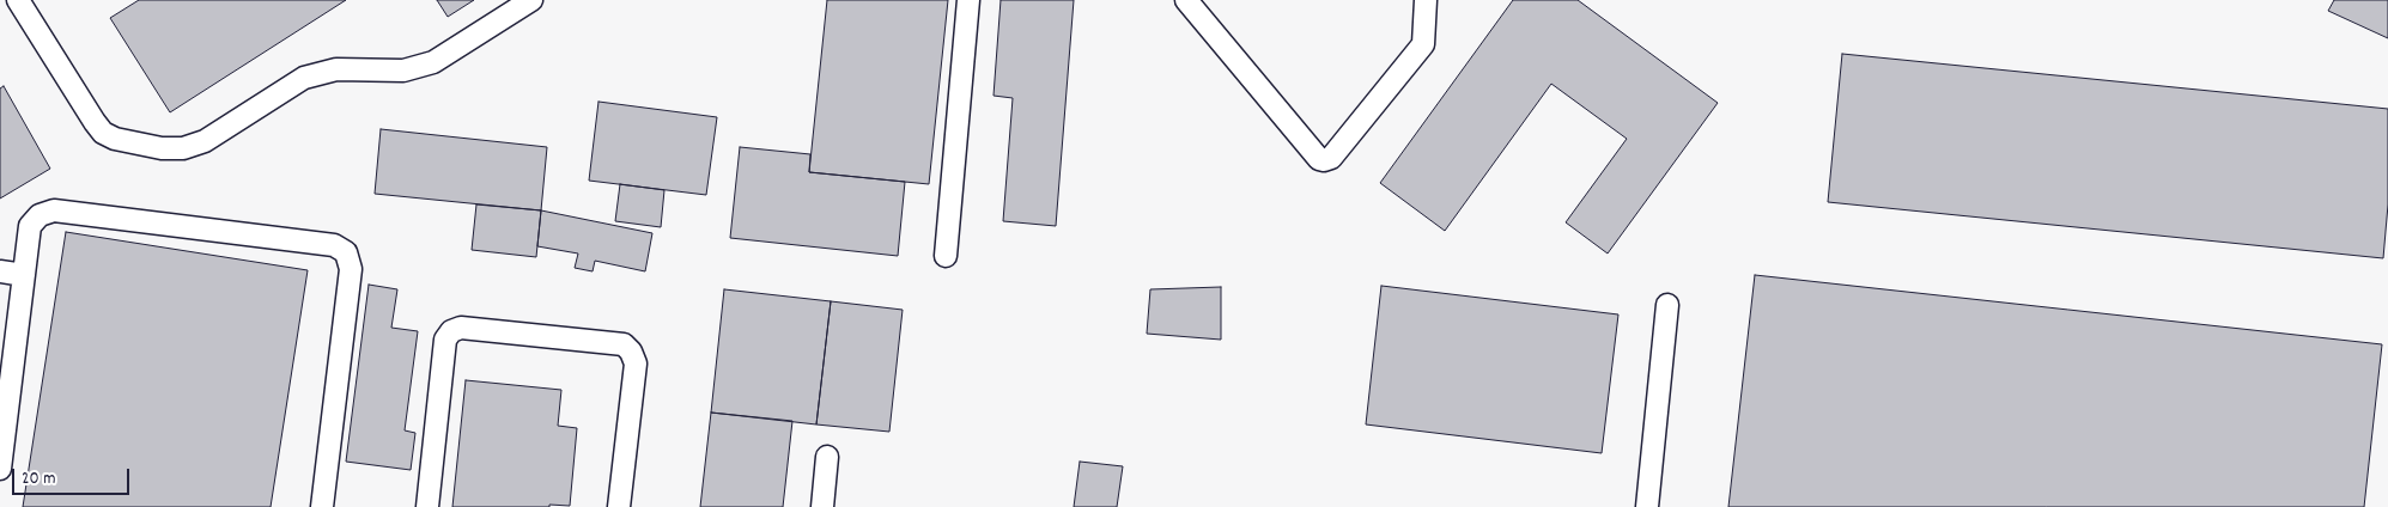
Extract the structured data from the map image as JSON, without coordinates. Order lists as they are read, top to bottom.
{
  "scale_bar": "20 m"
}
